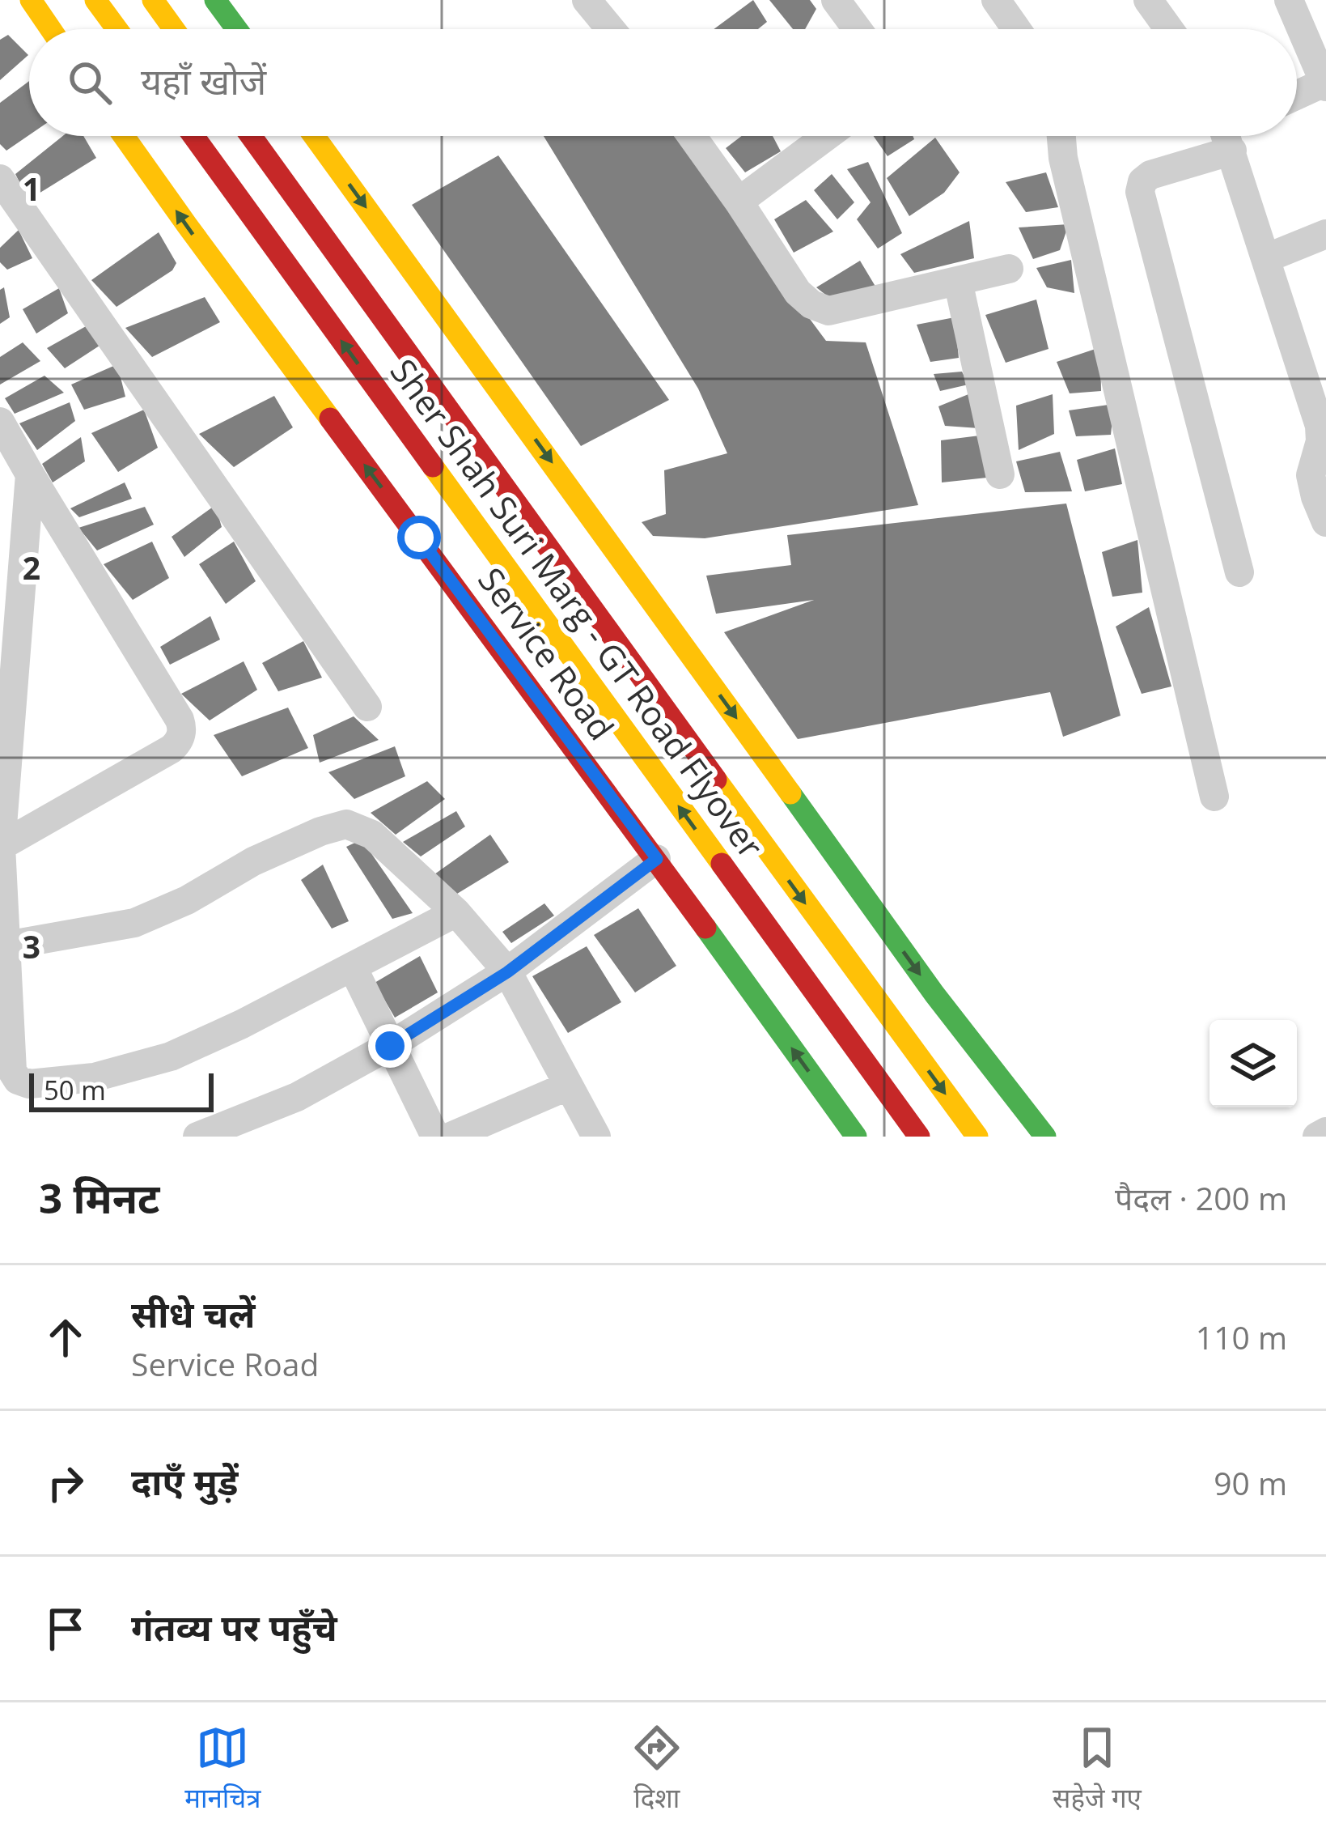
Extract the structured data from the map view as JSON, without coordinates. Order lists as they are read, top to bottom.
{
  "streets": {
    "main road": ["Sher Shah Suri Marg - GT Road Flyover", "Service Road"]
  },
  "scale_bar": "50 m",
  "page": {
    "search": "यहाँ खोजें",
    "scale": "50 m",
    "heading": ["3 मिनट", "पैदल · 200 m"],
    "list": [
      ["सीधे चलें", "Service Road", "110 m"],
      ["दाएँ मुड़ें", "90 m"],
      "गंतव्य पर पहुँचे"
    ],
    "nav": ["मानचित्र", "दिशा", "सहेजे गए"]
  },
  "grid": {
    "rows": ["1", "2", "3"]
  }
}
